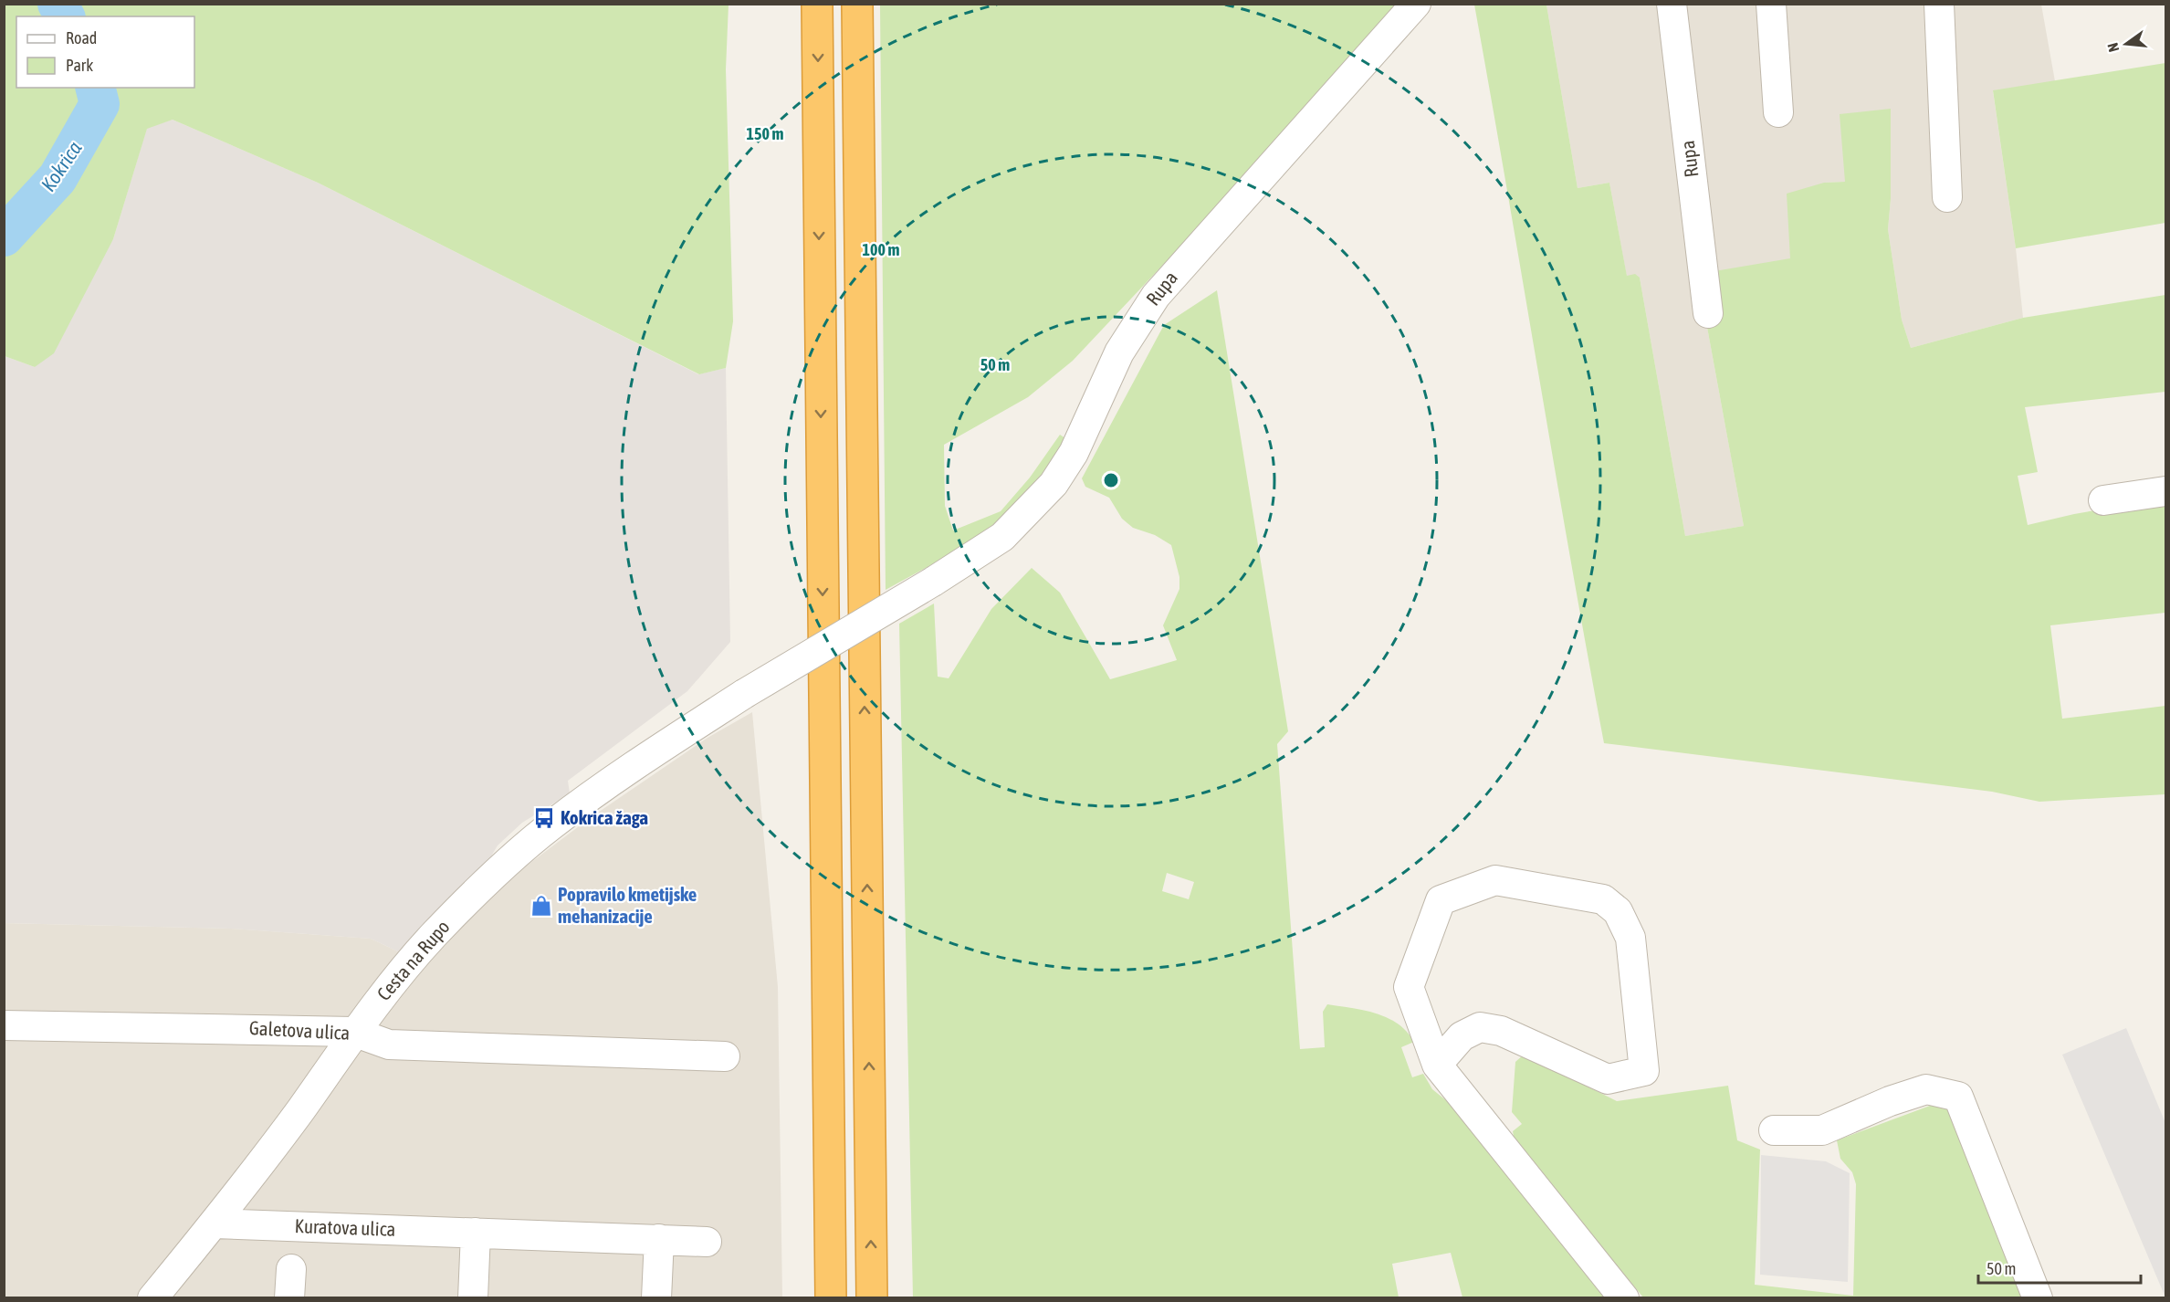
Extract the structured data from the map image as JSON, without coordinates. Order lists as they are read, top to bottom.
{
  "streets": {
    "street": [
      "Rupa",
      "Cesta na Rupo",
      "Galetova ulica",
      "Kuratova ulica"
    ]
  },
  "crossings": [
    ["Rupa", "Cesta na Rupo"],
    ["Cesta na Rupo", "Galetova ulica"],
    ["Cesta na Rupo", "Kuratova ulica"]
  ],
  "water": ["Kokrica"],
  "places": {
    "bus stop": ["Kokrica žaga"],
    "shop": ["Popravilo kmetijske mehanizacije"]
  },
  "legend": ["Road", "Park"],
  "scale_bar": "50 m",
  "north": "left",
  "rings": ["150 m", "100 m", "50 m"]
}
